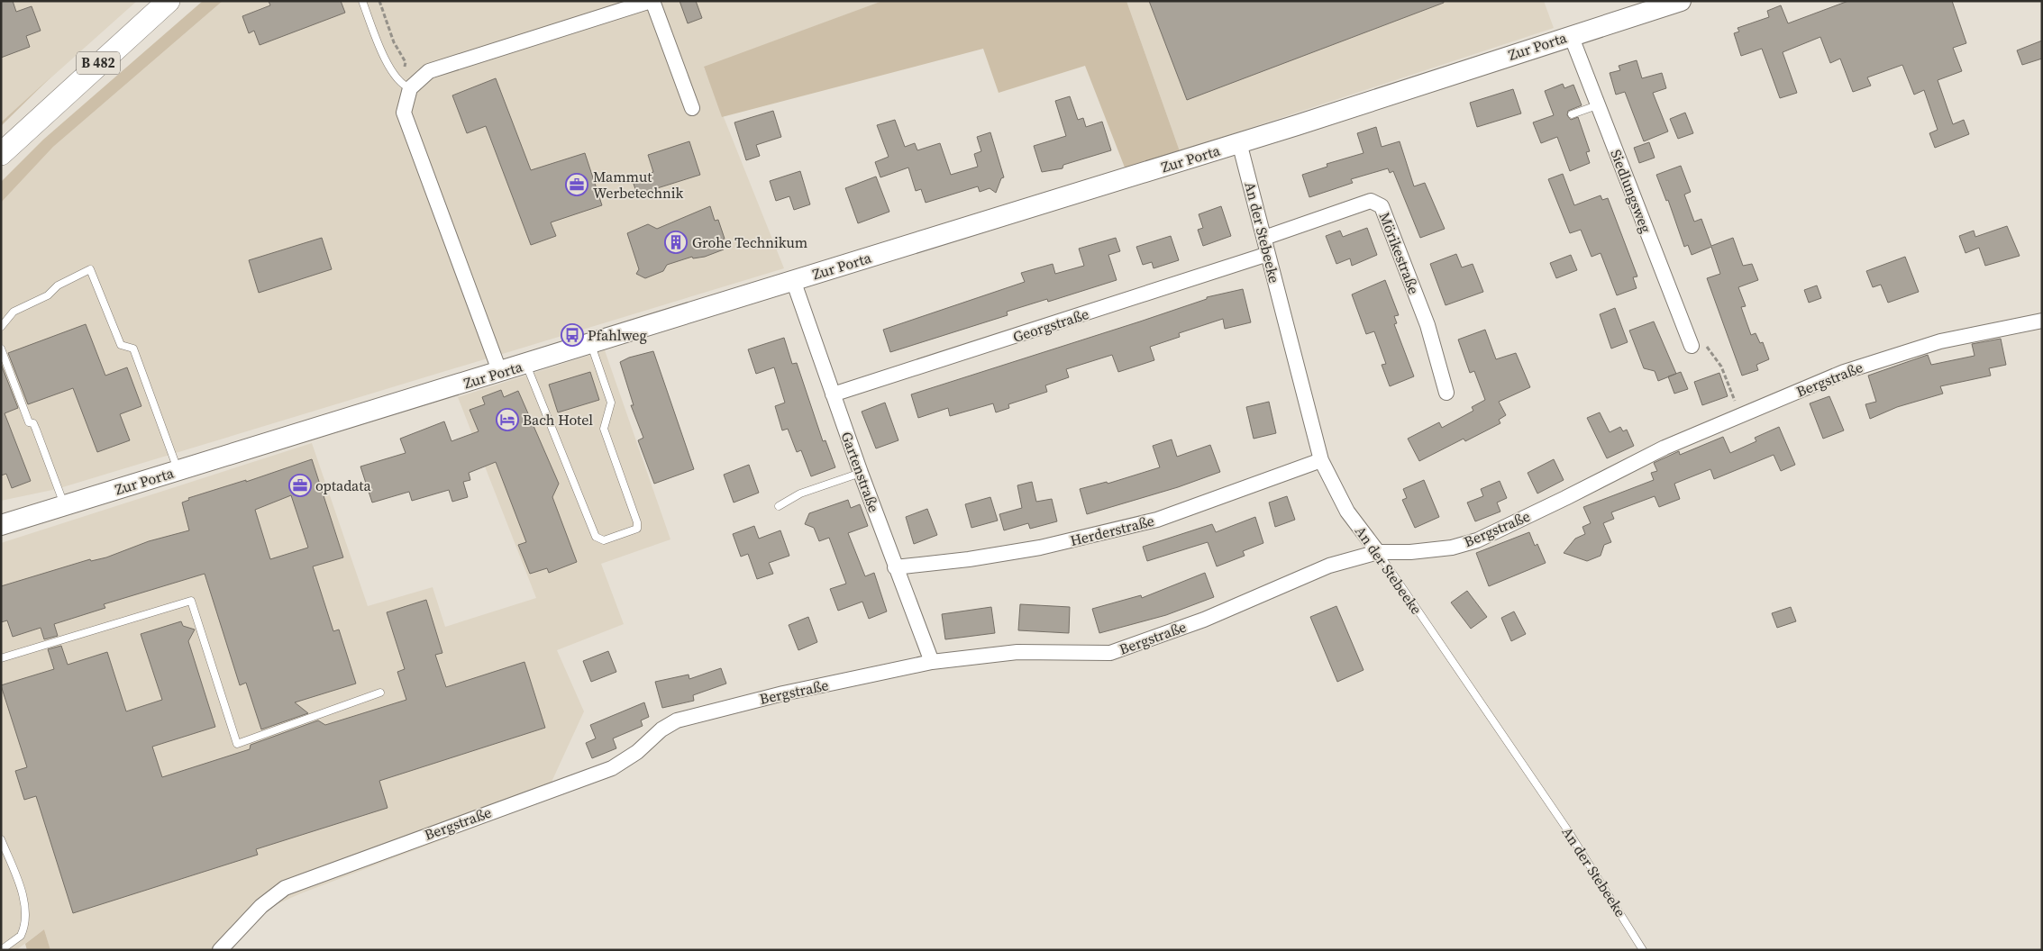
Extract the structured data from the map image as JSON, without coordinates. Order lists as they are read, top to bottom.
{
  "streets": {
    "main road": ["Zur Porta", "B 482"],
    "street": [
      "Siedlungsweg",
      "An der Stebeeke",
      "Mörikestraße",
      "Georgstraße",
      "Bergstraße",
      "Gartenstraße",
      "Herderstraße"
    ]
  },
  "crossings": [
    ["Zur Porta", "Siedlungsweg"],
    ["Zur Porta", "An der Stebeeke"],
    ["Zur Porta", "Gartenstraße"],
    ["An der Stebeeke", "Mörikestraße"],
    ["An der Stebeeke", "Georgstraße"],
    ["An der Stebeeke", "Bergstraße"],
    ["An der Stebeeke", "Herderstraße"],
    ["Georgstraße", "Gartenstraße"],
    ["Bergstraße", "Gartenstraße"],
    ["Gartenstraße", "Herderstraße"]
  ],
  "places": {
    "office": ["Mammut Werbetechnik", "optadata"],
    "building": ["Grohe Technikum"],
    "bus stop": ["Pfahlweg"],
    "hotel": ["Bach Hotel"]
  }
}
